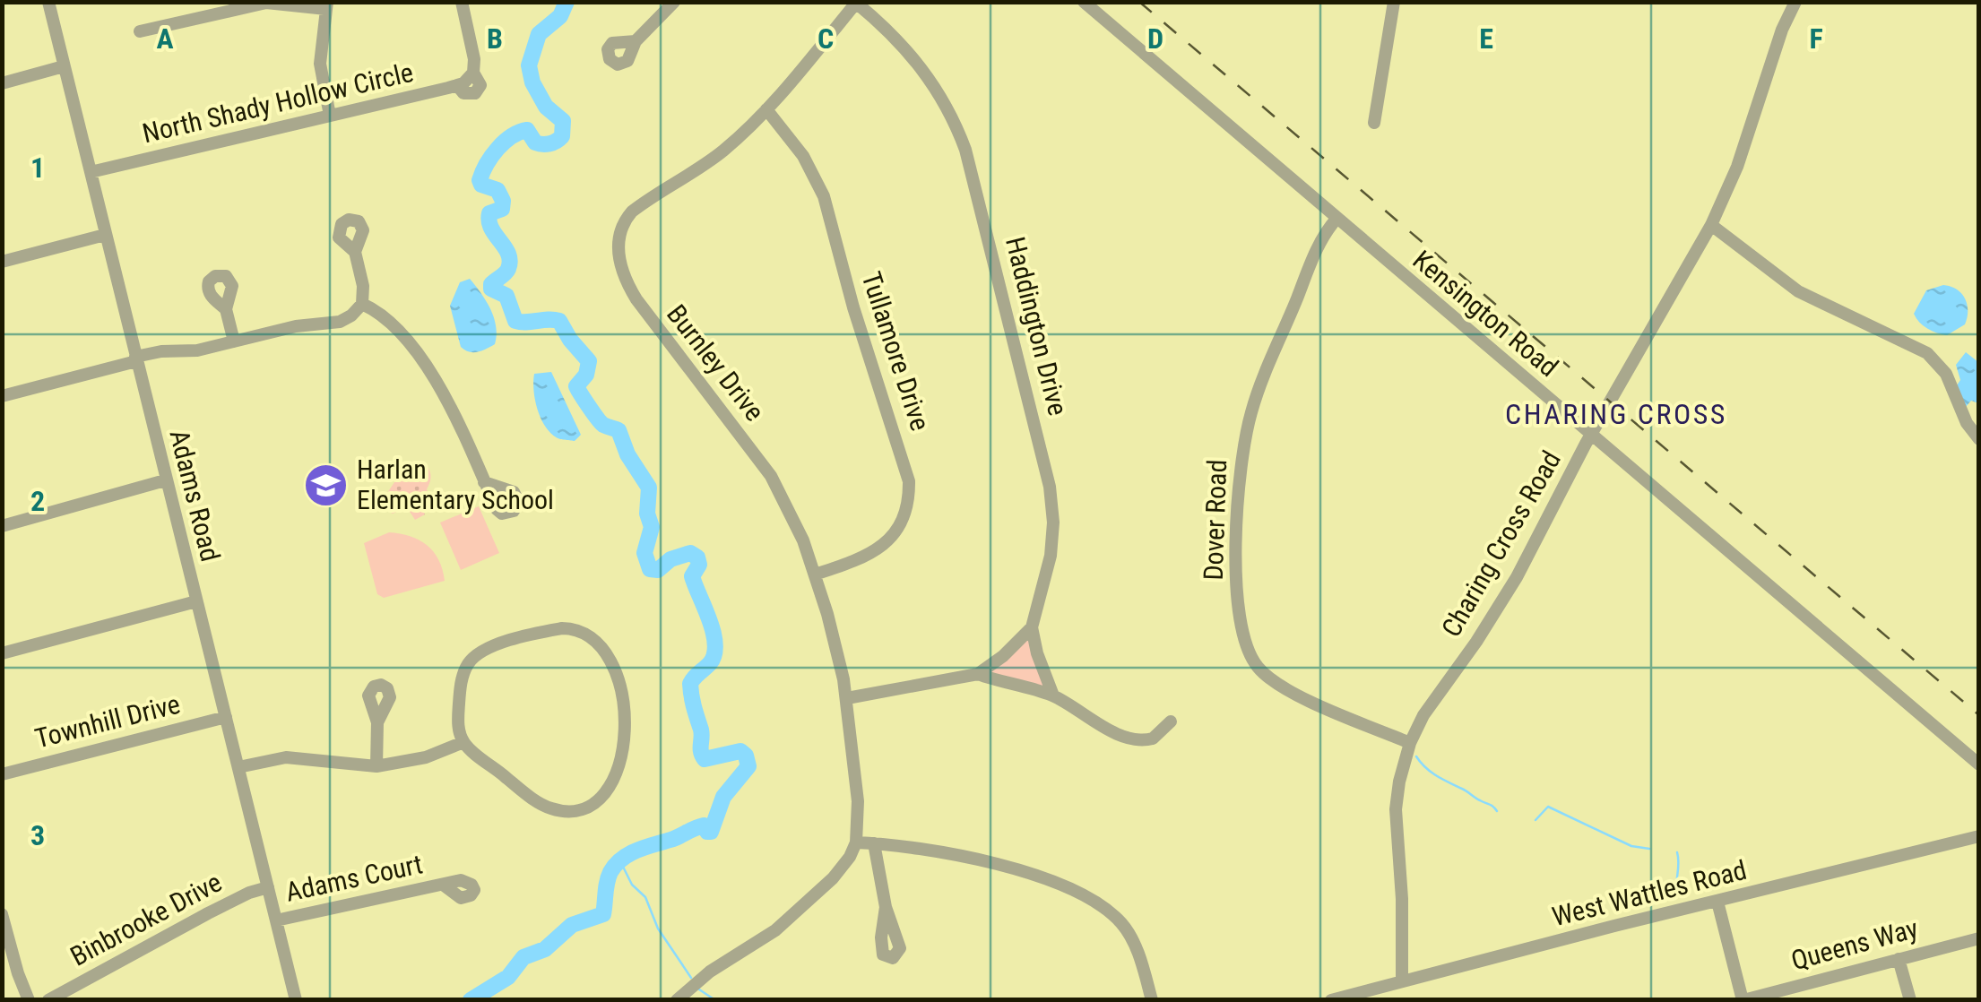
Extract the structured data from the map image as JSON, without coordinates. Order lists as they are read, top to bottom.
{
  "streets": {
    "street": [
      "North Shady Hollow Circle",
      "Kensington Road",
      "Haddington Drive",
      "Tullamore Drive",
      "Burnley Drive",
      "Adams Road",
      "Dover Road",
      "Charing Cross Road",
      "Townhill Drive",
      "Adams Court",
      "West Wattles Road",
      "Binbrooke Drive",
      "Queens Way"
    ]
  },
  "crossings": [
    ["North Shady Hollow Circle", "Adams Road"],
    ["Kensington Road", "Dover Road"],
    ["Kensington Road", "Charing Cross Road"],
    ["Haddington Drive", "Burnley Drive"],
    ["Tullamore Drive", "Burnley Drive"],
    ["Adams Road", "Townhill Drive"],
    ["Adams Road", "Adams Court"],
    ["Adams Road", "Binbrooke Drive"],
    ["Dover Road", "Charing Cross Road"],
    ["Charing Cross Road", "West Wattles Road"]
  ],
  "districts": ["CHARING CROSS"],
  "places": {
    "school or university": ["Harlan Elementary School"]
  },
  "grid": {
    "columns": [
      "A",
      "B",
      "C",
      "D",
      "E",
      "F"
    ],
    "rows": ["1", "2", "3"]
  }
}
